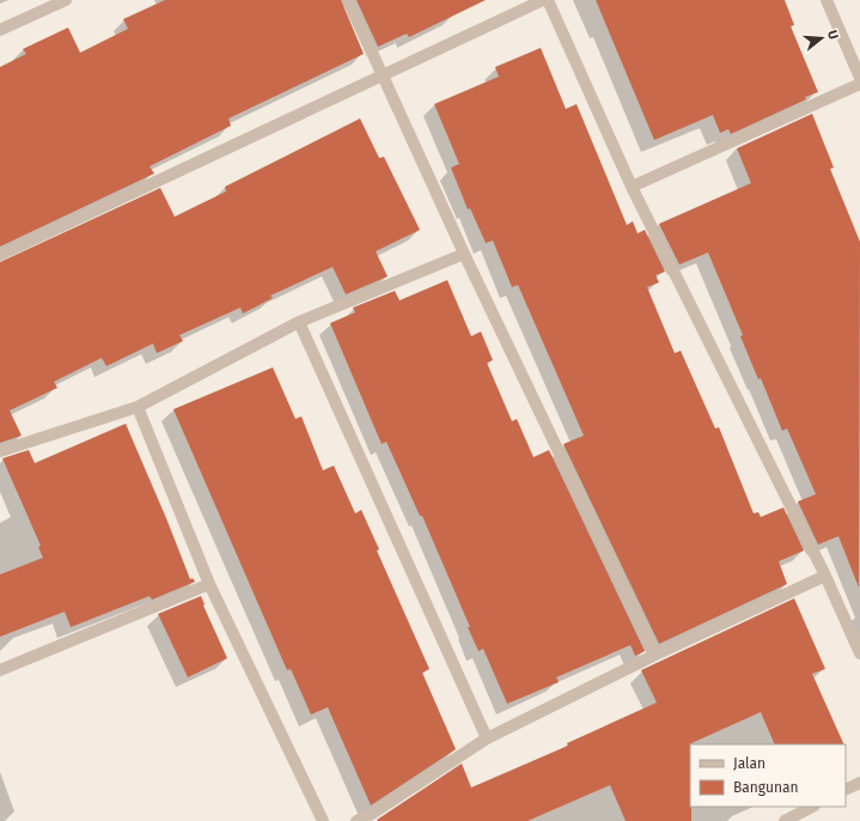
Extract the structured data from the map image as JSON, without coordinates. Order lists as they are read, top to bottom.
{
  "legend": ["Jalan", "Bangunan"],
  "north": "right"
}
